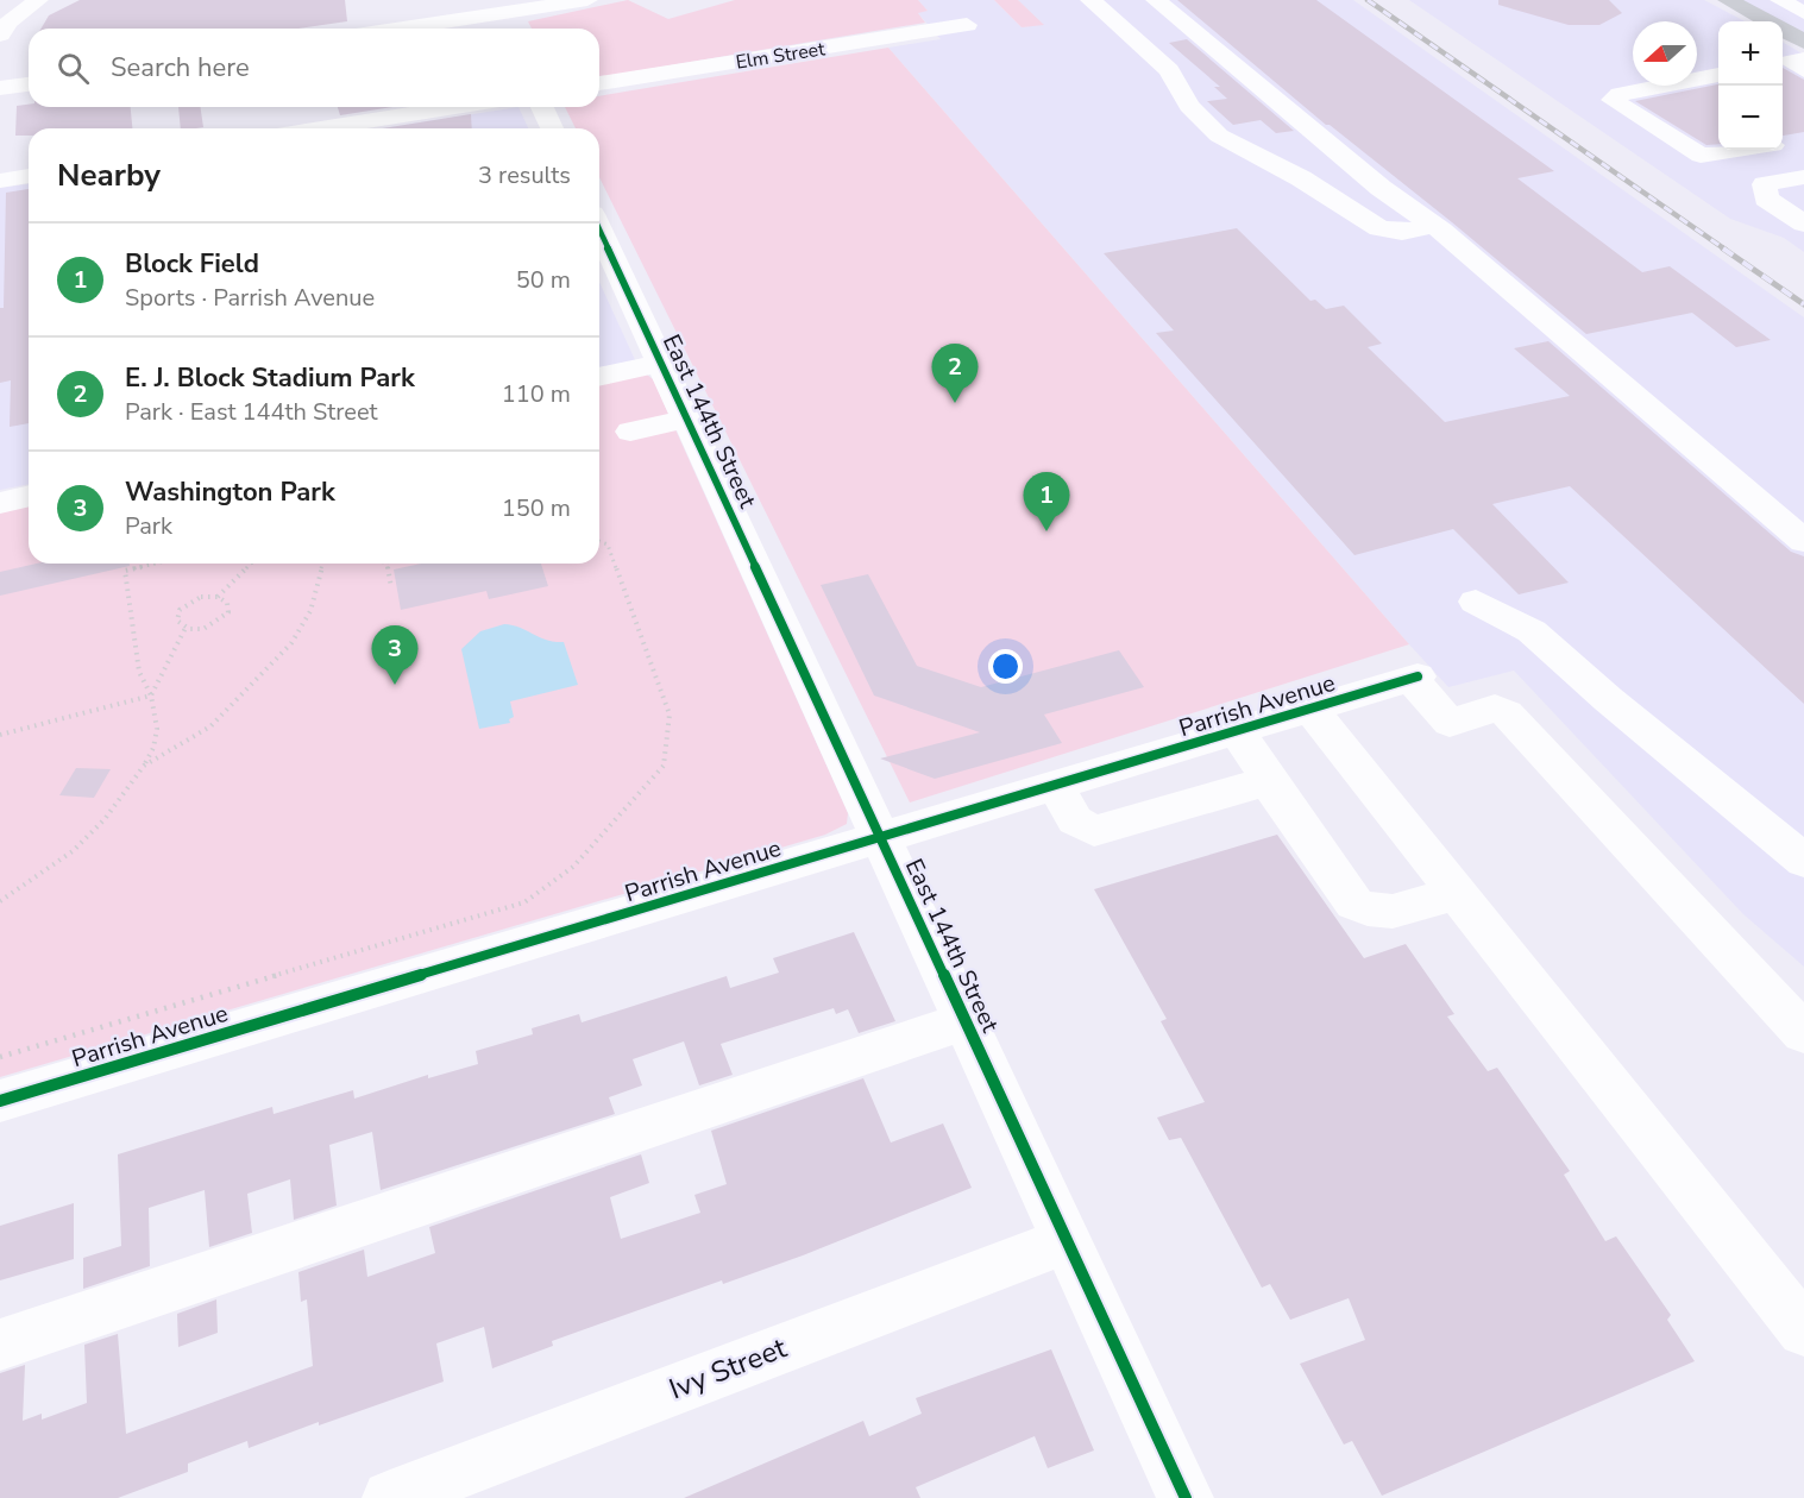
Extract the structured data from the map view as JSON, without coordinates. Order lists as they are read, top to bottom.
{
  "streets": {
    "street": [
      "Elm Street",
      "East 144th Street",
      "Parrish Avenue",
      "Ivy Street"
    ]
  },
  "crossings": [
    ["East 144th Street", "Parrish Avenue"],
    ["East 144th Street", "Ivy Street"]
  ],
  "north": "left",
  "page": {
    "map_buttons": ["+", "−"],
    "search": "Search here",
    "heading": ["Nearby", "3 results"],
    "list": [
      {
        "mark": "1",
        "name": "Block Field",
        "note": "Sports · Parrish Avenue",
        "value": "50 m"
      },
      {
        "mark": "2",
        "name": "E. J. Block Stadium Park",
        "note": "Park · East 144th Street",
        "value": "110 m"
      },
      {
        "mark": "3",
        "name": "Washington Park",
        "note": "Park",
        "value": "150 m"
      }
    ],
    "pins": ["2", "1", "3"]
  }
}
